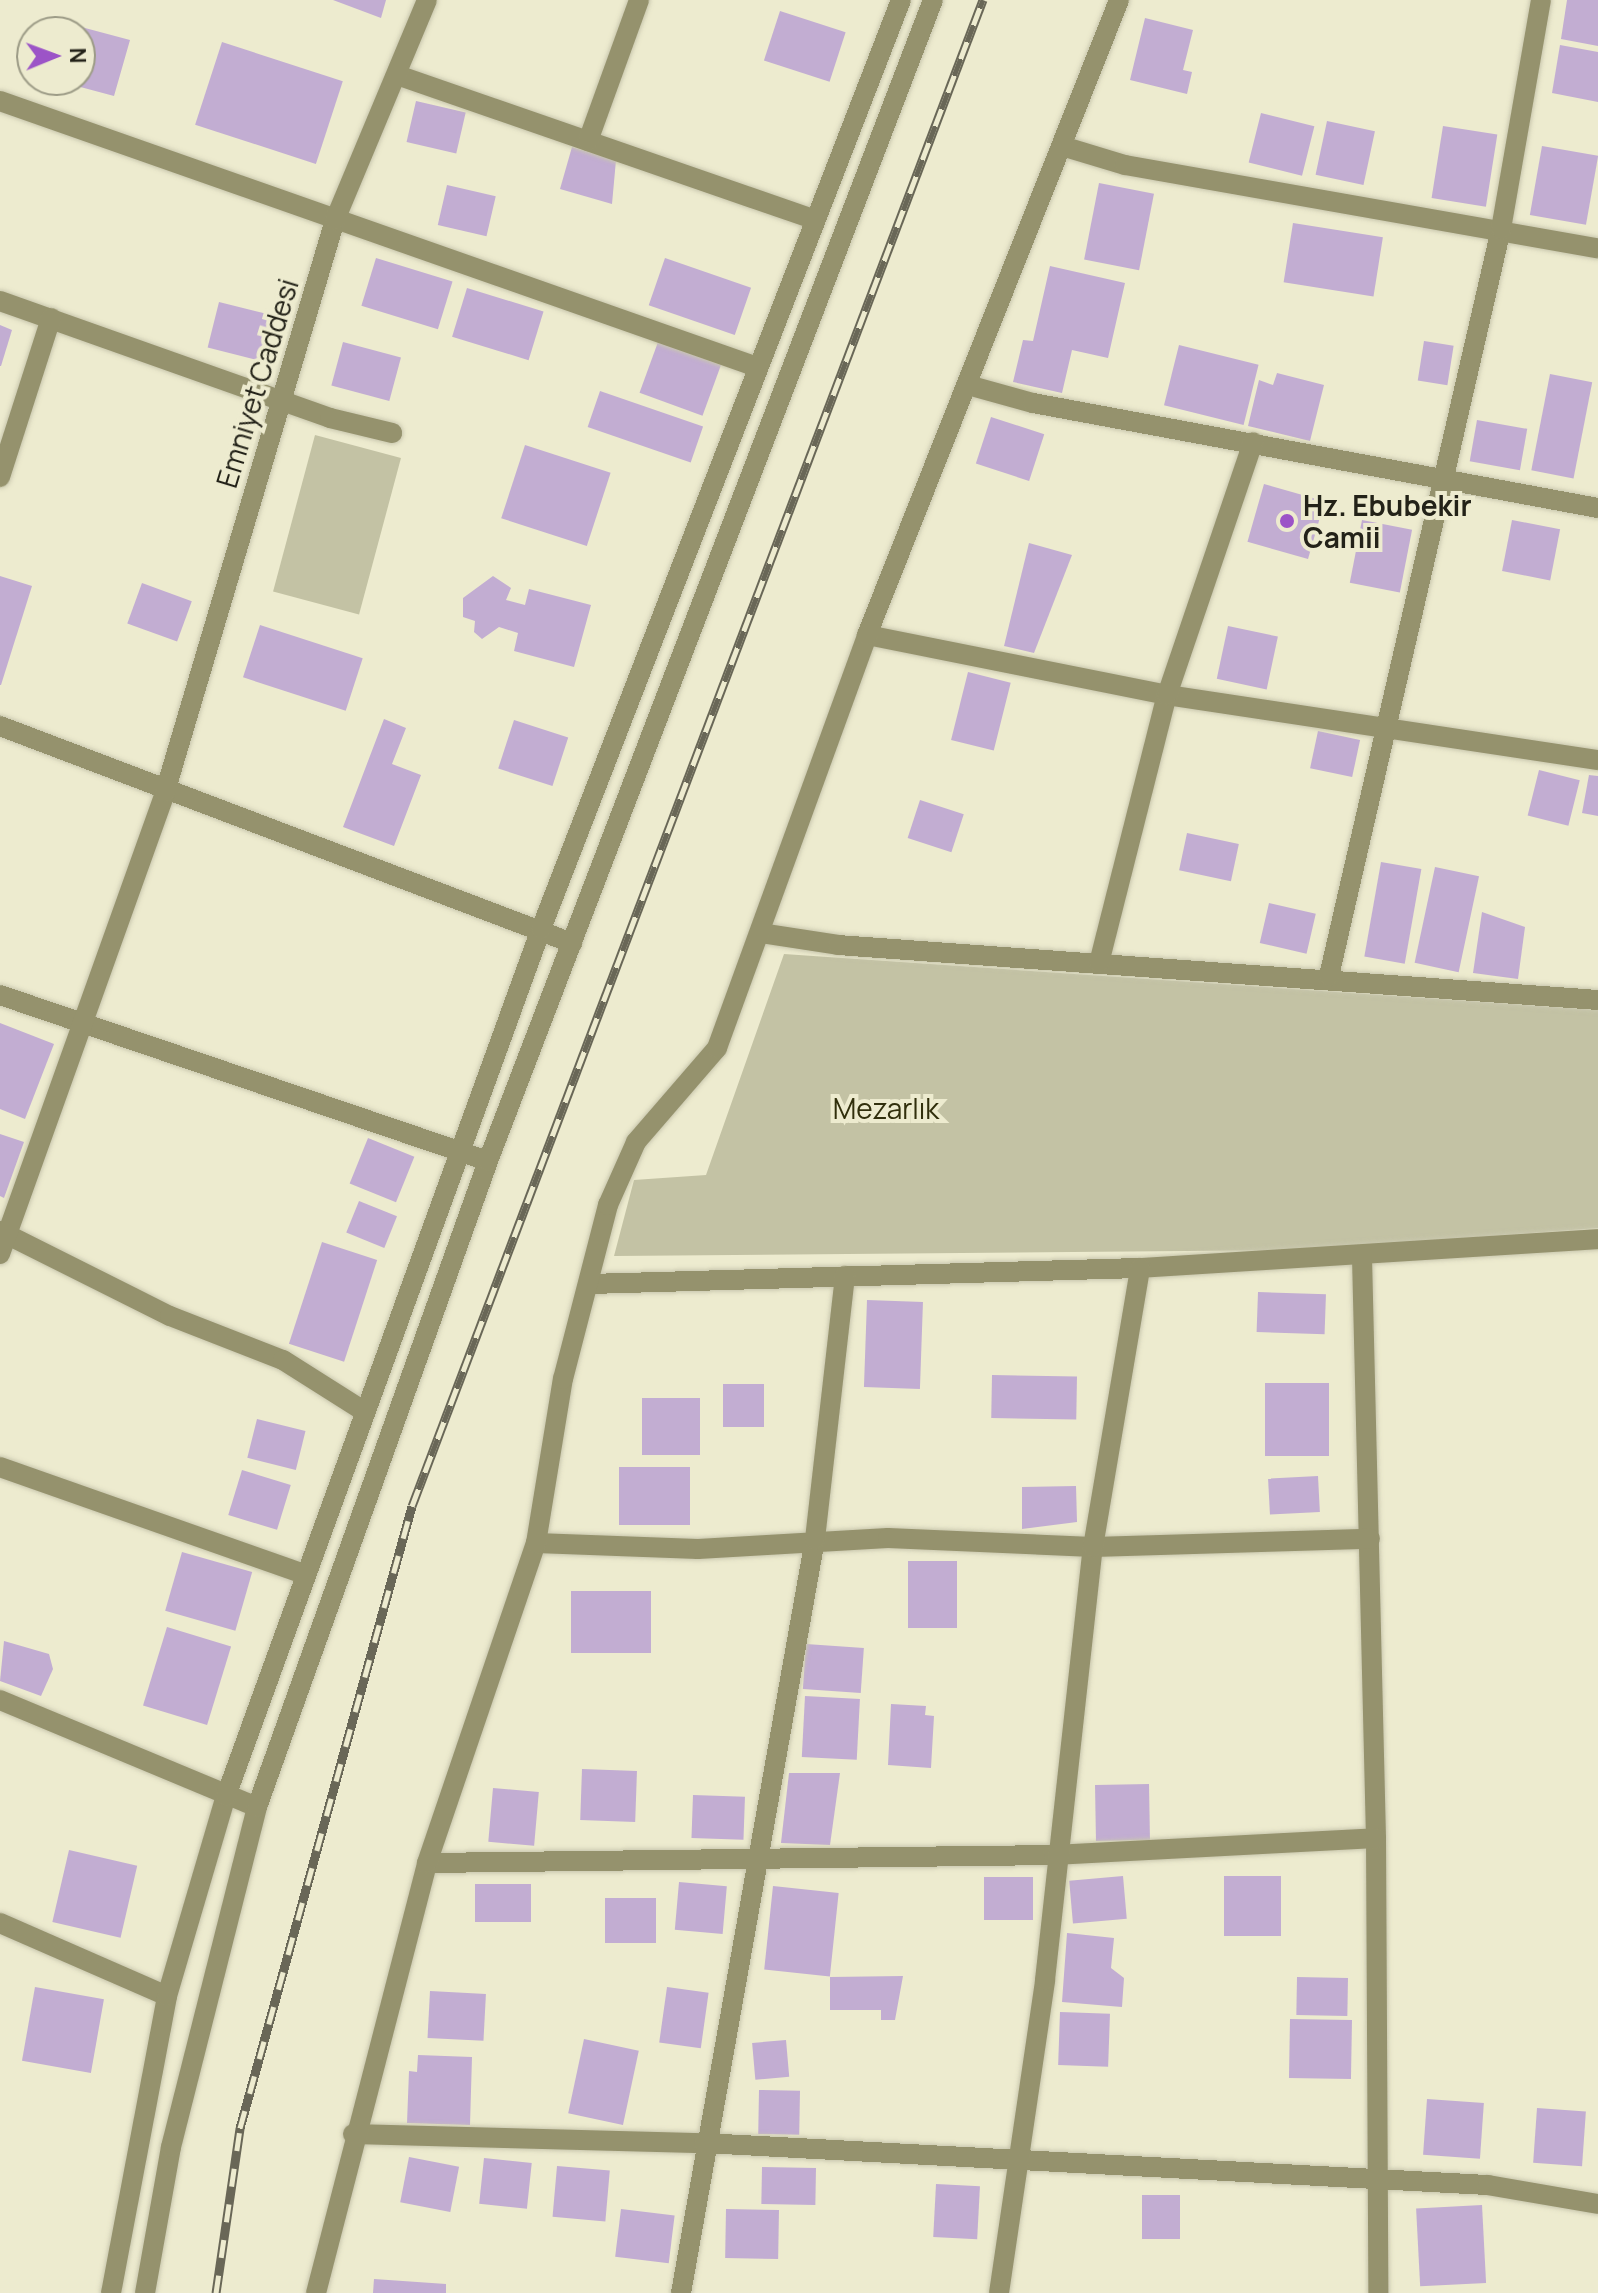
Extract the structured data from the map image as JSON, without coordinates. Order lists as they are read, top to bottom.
{
  "streets": {
    "street": ["Emniyet Caddesi"]
  },
  "parks": ["Mezarlık"],
  "places": ["Hz. Ebubekir Camii"],
  "north": "right"
}
